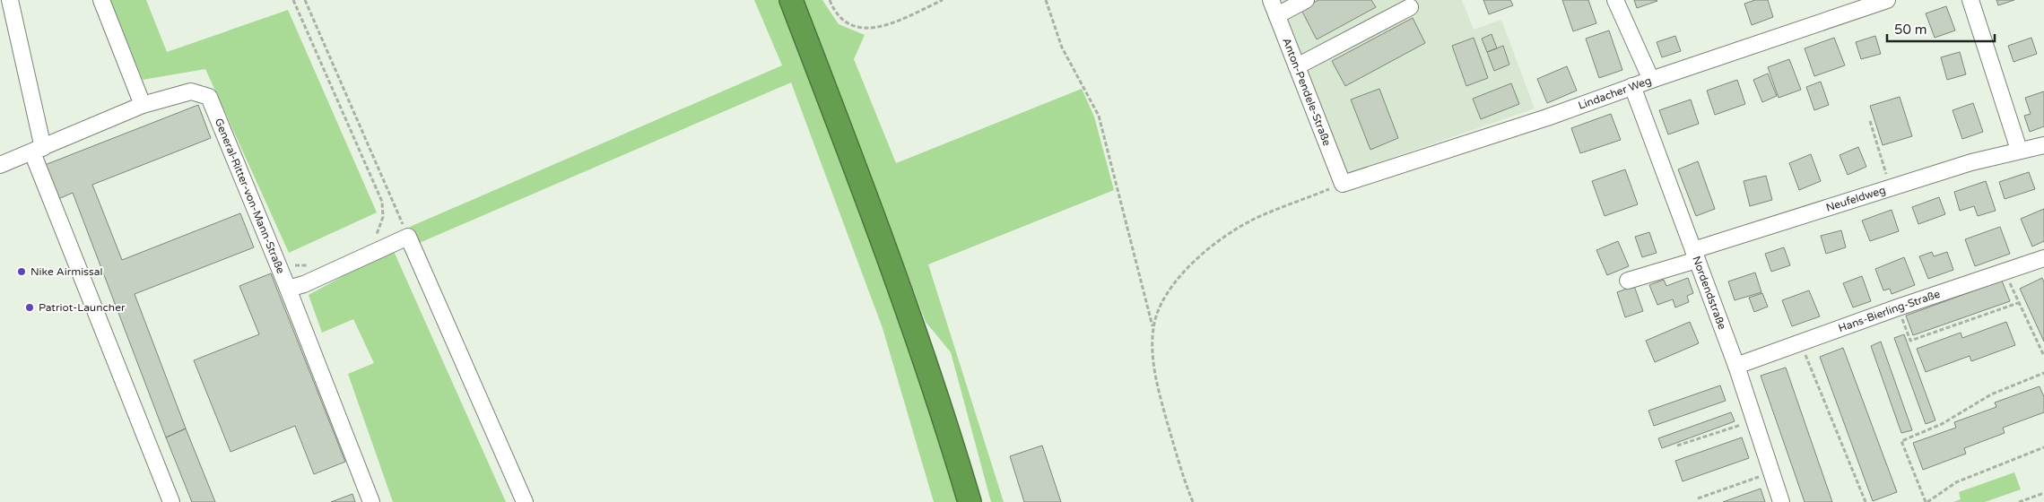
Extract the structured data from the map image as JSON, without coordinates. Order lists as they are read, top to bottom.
{
  "streets": {
    "street": [
      "Anton-Pendele-Straße",
      "Lindacher Weg",
      "General-Ritter-von-Mann-Straße",
      "Neufeldweg",
      "Nordendstraße",
      "Hans-Bierling-Straße"
    ]
  },
  "crossings": [
    ["Anton-Pendele-Straße", "Lindacher Weg"],
    ["Lindacher Weg", "Nordendstraße"],
    ["Neufeldweg", "Nordendstraße"],
    ["Nordendstraße", "Hans-Bierling-Straße"]
  ],
  "places": ["Nike Airmissal", "Patriot-Launcher"],
  "scale_bar": "50 m"
}
